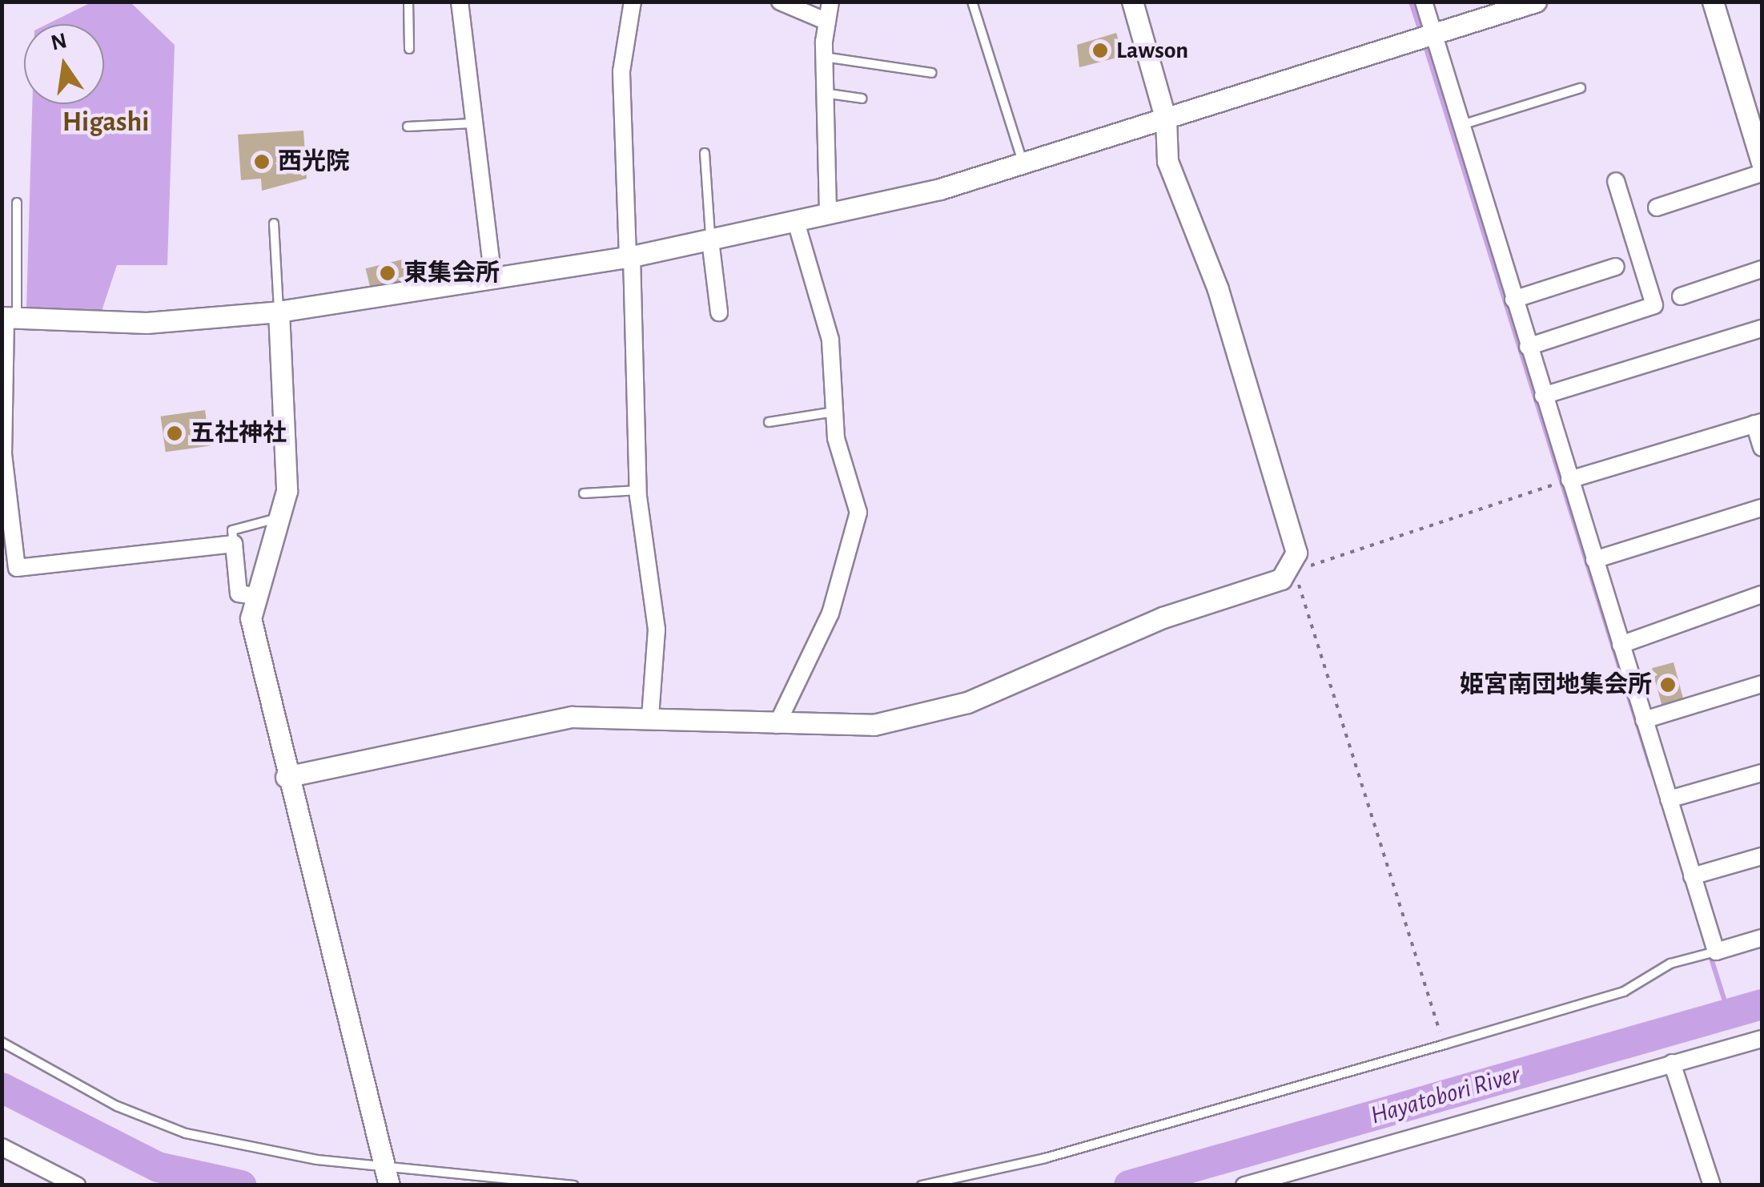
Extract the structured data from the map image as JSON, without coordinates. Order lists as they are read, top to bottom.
{
  "districts": ["Higashi"],
  "water": ["Hayatobori River"],
  "places": [
    "Lawson",
    "西光院",
    "東集会所",
    "五社神社",
    "姫宮南団地集会所"
  ],
  "north": "top"
}
